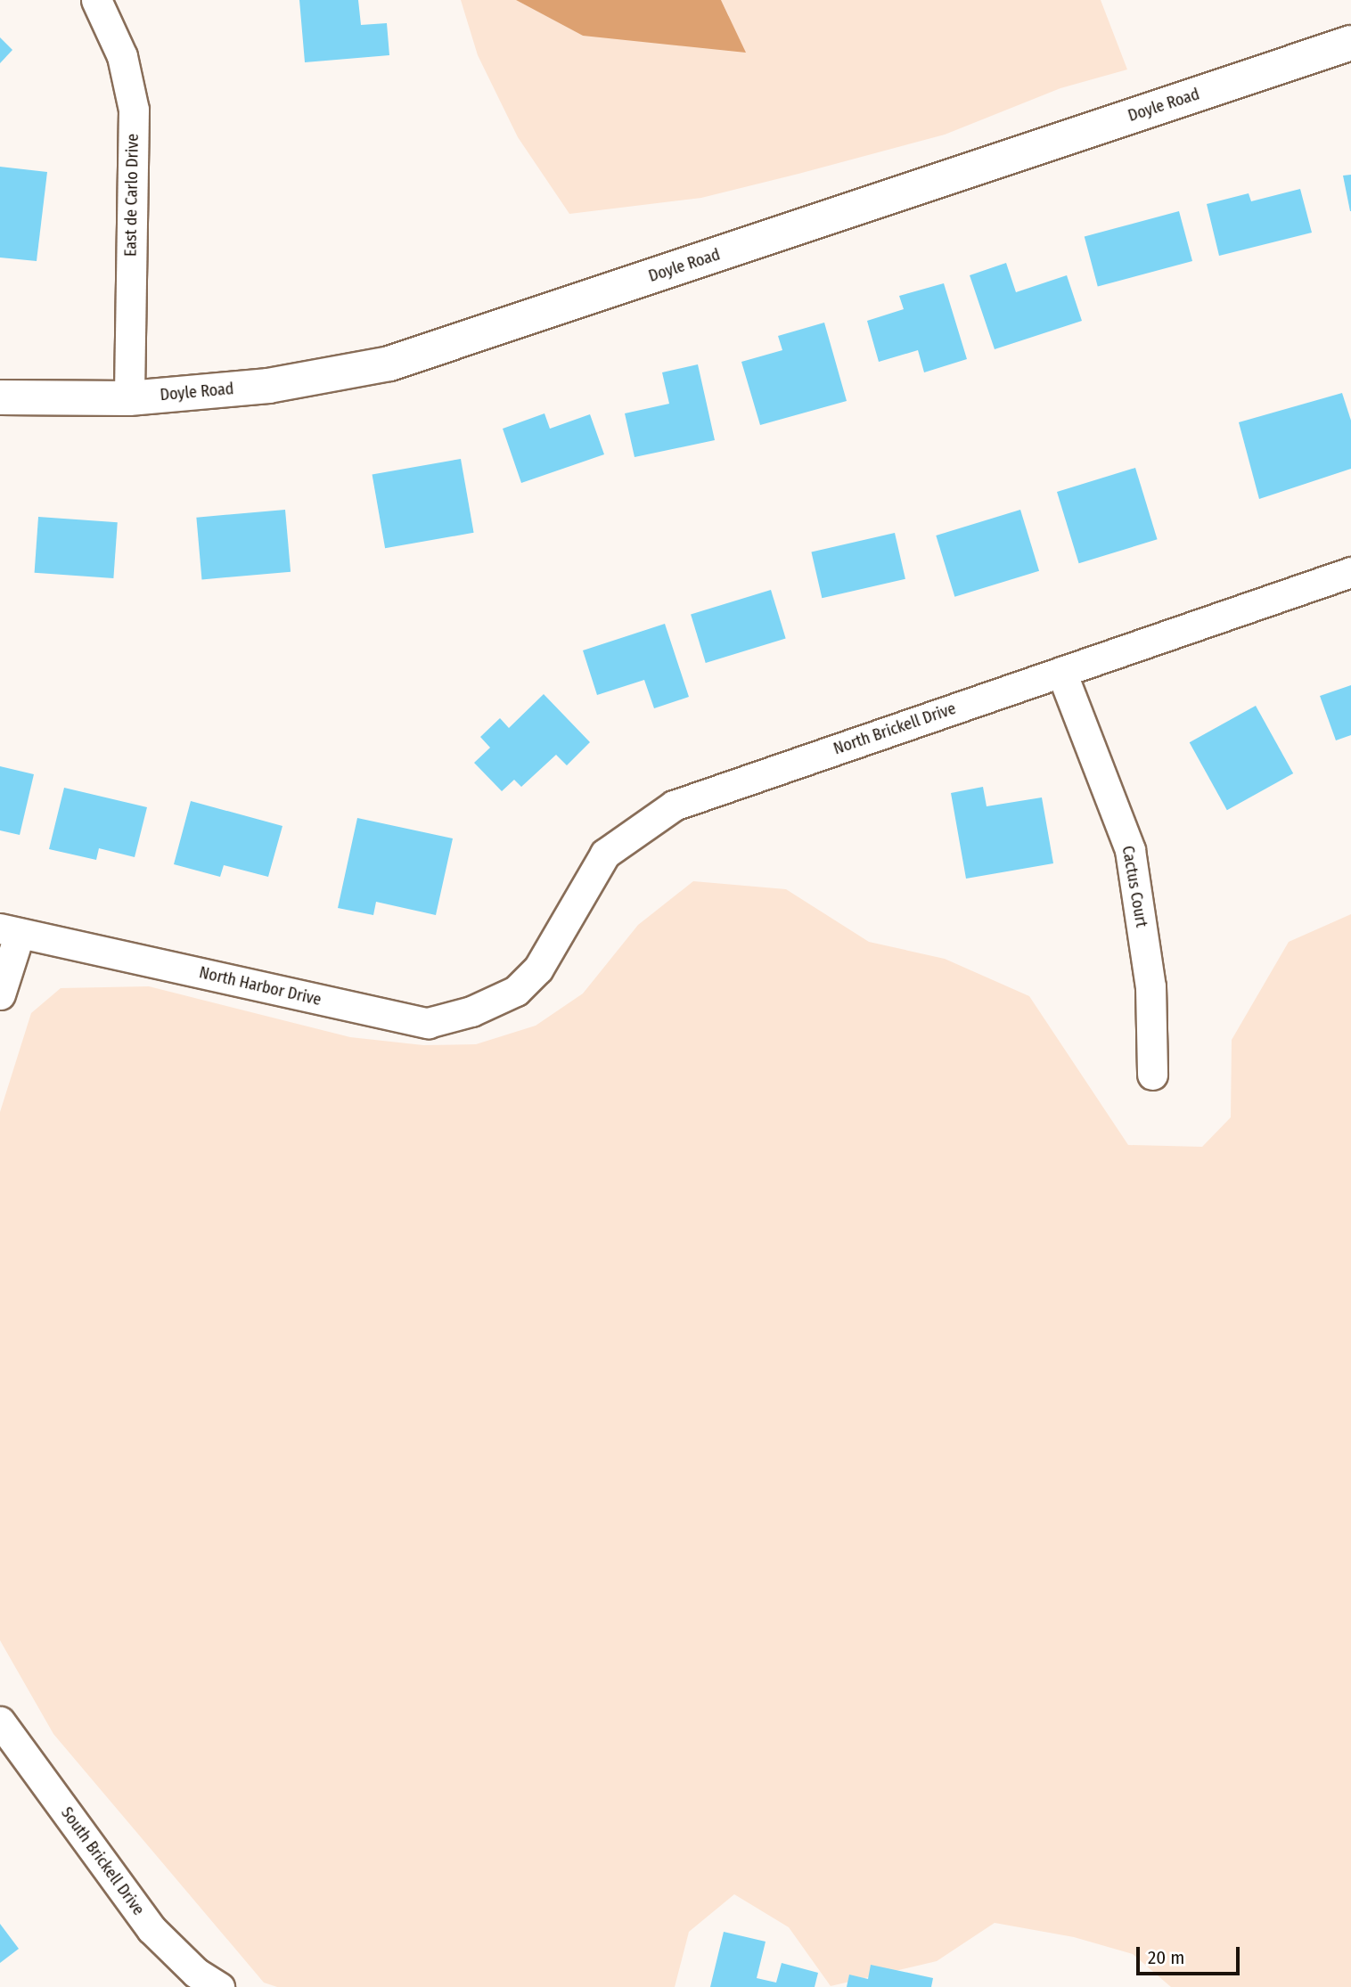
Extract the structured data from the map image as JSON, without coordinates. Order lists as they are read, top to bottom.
{
  "streets": {
    "main road": ["Doyle Road"],
    "street": [
      "East de Carlo Drive",
      "North Brickell Drive",
      "Cactus Court",
      "North Harbor Drive",
      "South Brickell Drive"
    ]
  },
  "crossings": [
    ["Doyle Road", "East de Carlo Drive"],
    ["North Brickell Drive", "Cactus Court"],
    ["North Brickell Drive", "North Harbor Drive"]
  ],
  "scale_bar": "20 m"
}
